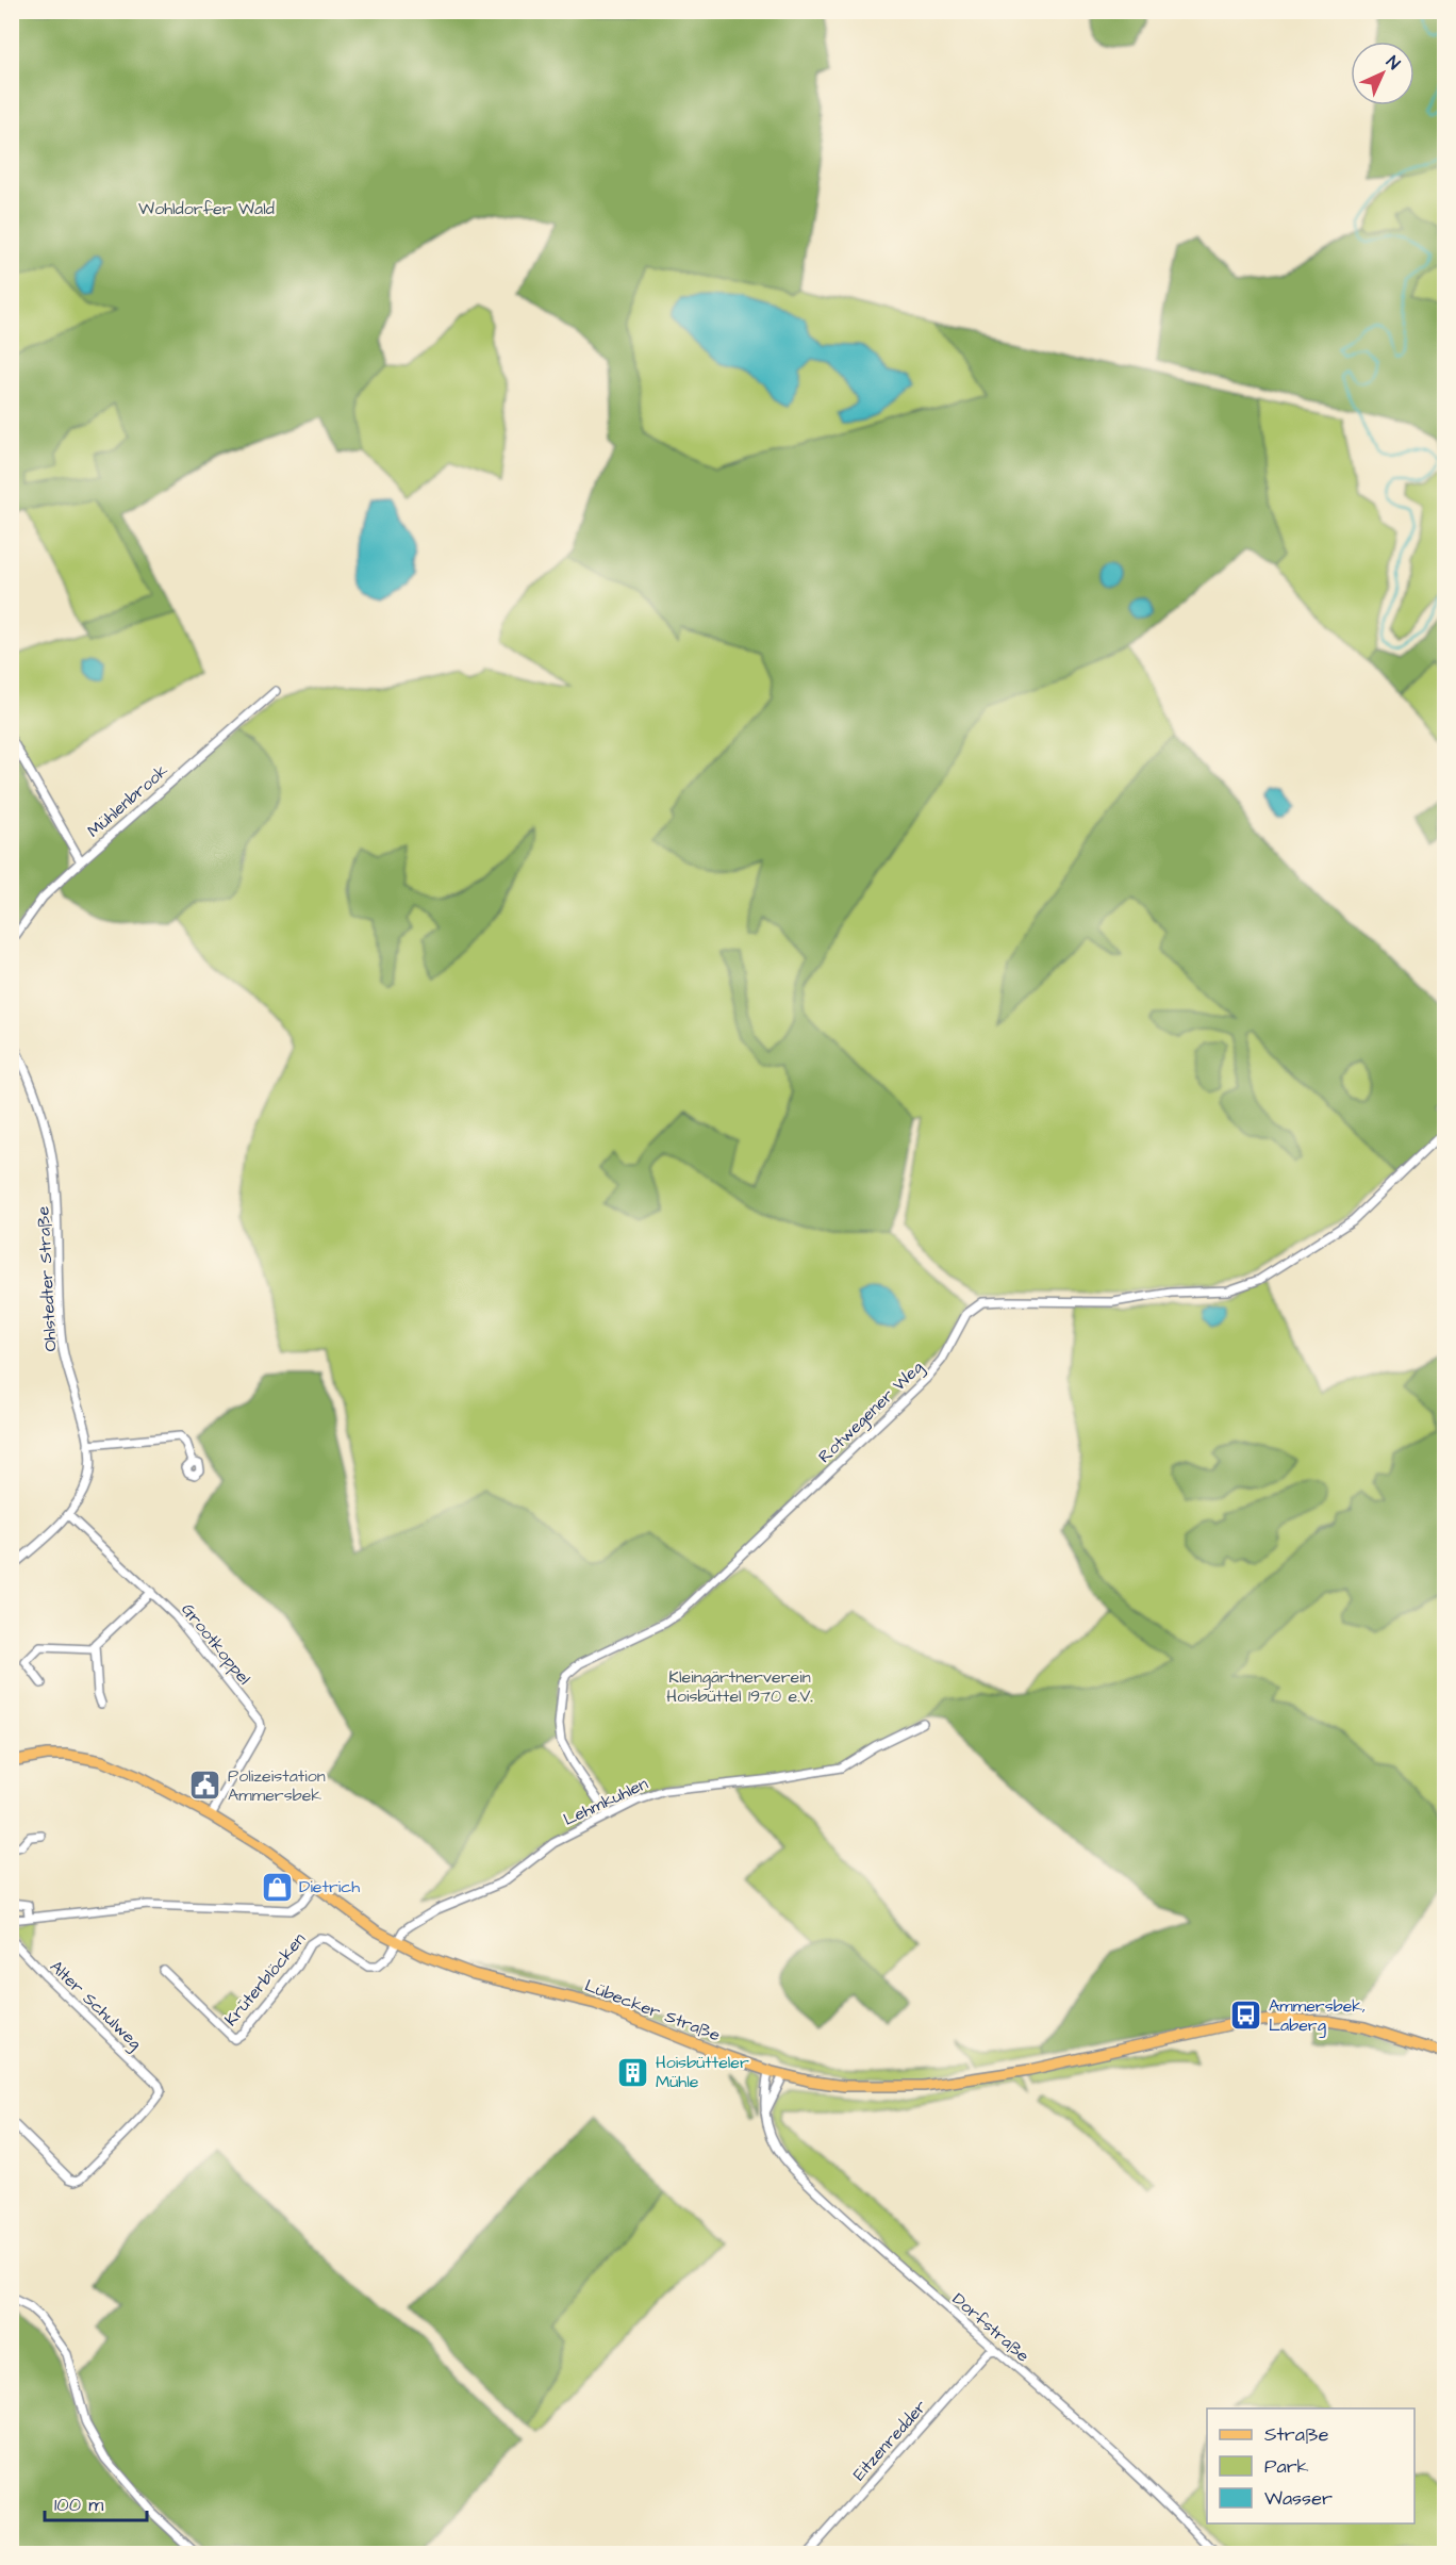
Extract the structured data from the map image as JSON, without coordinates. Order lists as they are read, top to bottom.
{
  "streets": {
    "main road": ["Lübecker Straße"],
    "street": [
      "Mühlenbrook",
      "Ohlstedter Straße",
      "Rotwegener Weg",
      "Grootkoppel",
      "Lehmkuhlen",
      "Krüterblöcken",
      "Alter Schulweg",
      "Dorfstraße",
      "Eitzenredder"
    ]
  },
  "crossings": [
    ["Ohlstedter Straße", "Grootkoppel"],
    ["Rotwegener Weg", "Lehmkuhlen"],
    ["Grootkoppel", "Lübecker Straße"],
    ["Lehmkuhlen", "Krüterblöcken"],
    ["Lehmkuhlen", "Lübecker Straße"],
    ["Krüterblöcken", "Lübecker Straße"],
    ["Lübecker Straße", "Dorfstraße"],
    ["Dorfstraße", "Eitzenredder"]
  ],
  "parks": ["Wohldorfer Wald", "Kleingärtnerverein Hoisbüttel 1970 e.V."],
  "places": {
    "public building": ["Polizeistation Ammersbek"],
    "shop": ["Dietrich"],
    "bus stop": ["Ammersbek, Laberg"],
    "building": ["Hoisbütteler Mühle"]
  },
  "legend": ["Straße", "Park", "Wasser"],
  "scale_bar": "100 m",
  "north": "top right"
}
